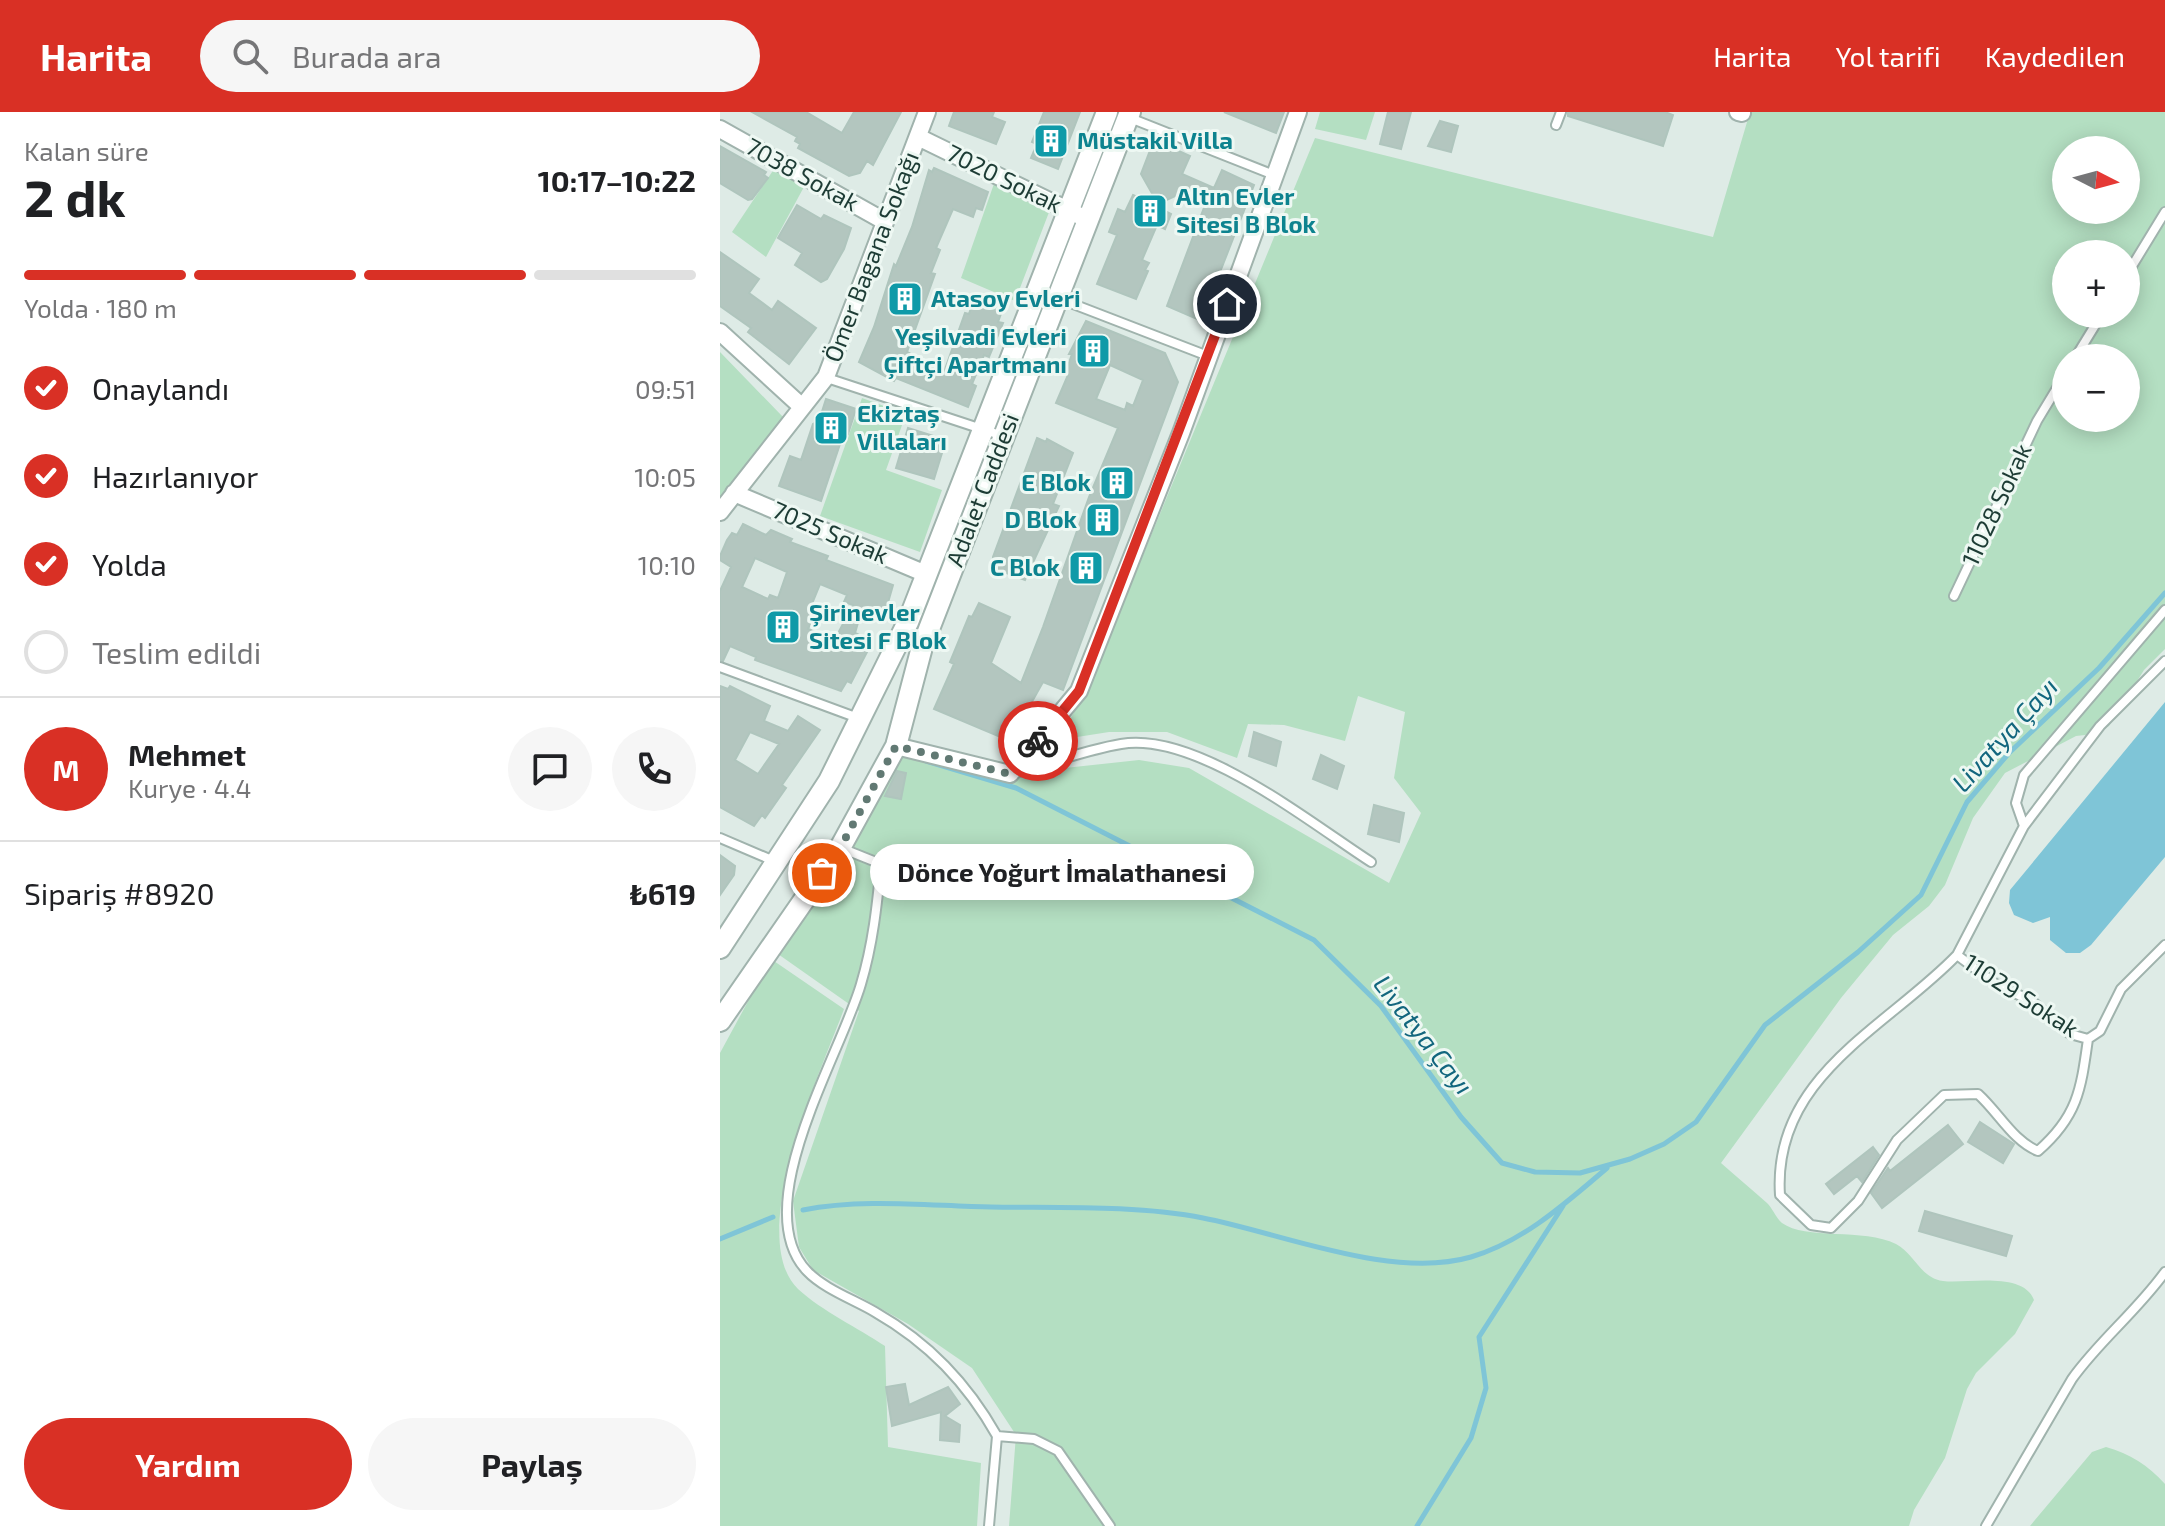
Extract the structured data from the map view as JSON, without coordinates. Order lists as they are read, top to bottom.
{
  "streets": {
    "street": [
      "7038 Sokak",
      "7020 Sokak",
      "Ömer Bagana Sokağı",
      "Adalet Caddesi",
      "7025 Sokak"
    ],
    "lane": ["11028 Sokak", "11029 Sokak"]
  },
  "crossings": [
    ["7038 Sokak", "Ömer Bagana Sokağı"],
    ["7020 Sokak", "Ömer Bagana Sokağı"],
    ["7020 Sokak", "Adalet Caddesi"],
    ["Ömer Bagana Sokağı", "7025 Sokak"],
    ["Adalet Caddesi", "7025 Sokak"]
  ],
  "water": ["Livatya Çayı"],
  "places": {
    "building": [
      "Müstakil Villa",
      "Altın Evler Sitesi B Blok",
      "Atasoy Evleri",
      "Yeşilvadi Evleri Çiftçi Apartmanı",
      "Ekiztaş Villaları",
      "E Blok",
      "D Blok",
      "C Blok",
      "Şirinevler Sitesi F Blok"
    ],
    "other": ["Dönce Yoğurt İmalathanesi"]
  },
  "north": "right",
  "page": {
    "header": "Harita",
    "search": "Burada ara",
    "nav": ["Harita", "Yol tarifi", "Kaydedilen"],
    "heading": ["2 dk", "Kalan süre", "10:17–10:22"],
    "panel": [
      "Mehmet",
      "Kurye · 4.4",
      "Sipariş #8920",
      "₺619"
    ],
    "map_buttons": ["+", "−"],
    "bar": "Yolda · 180 m",
    "list": [
      ["Onaylandı", "09:51"],
      ["Hazırlanıyor", "10:05"],
      ["Yolda", "10:10"],
      "Teslim edildi"
    ],
    "round": "M",
    "bubble": "Dönce Yoğurt İmalathanesi",
    "buttons": ["Yardım", "Paylaş"]
  }
}
